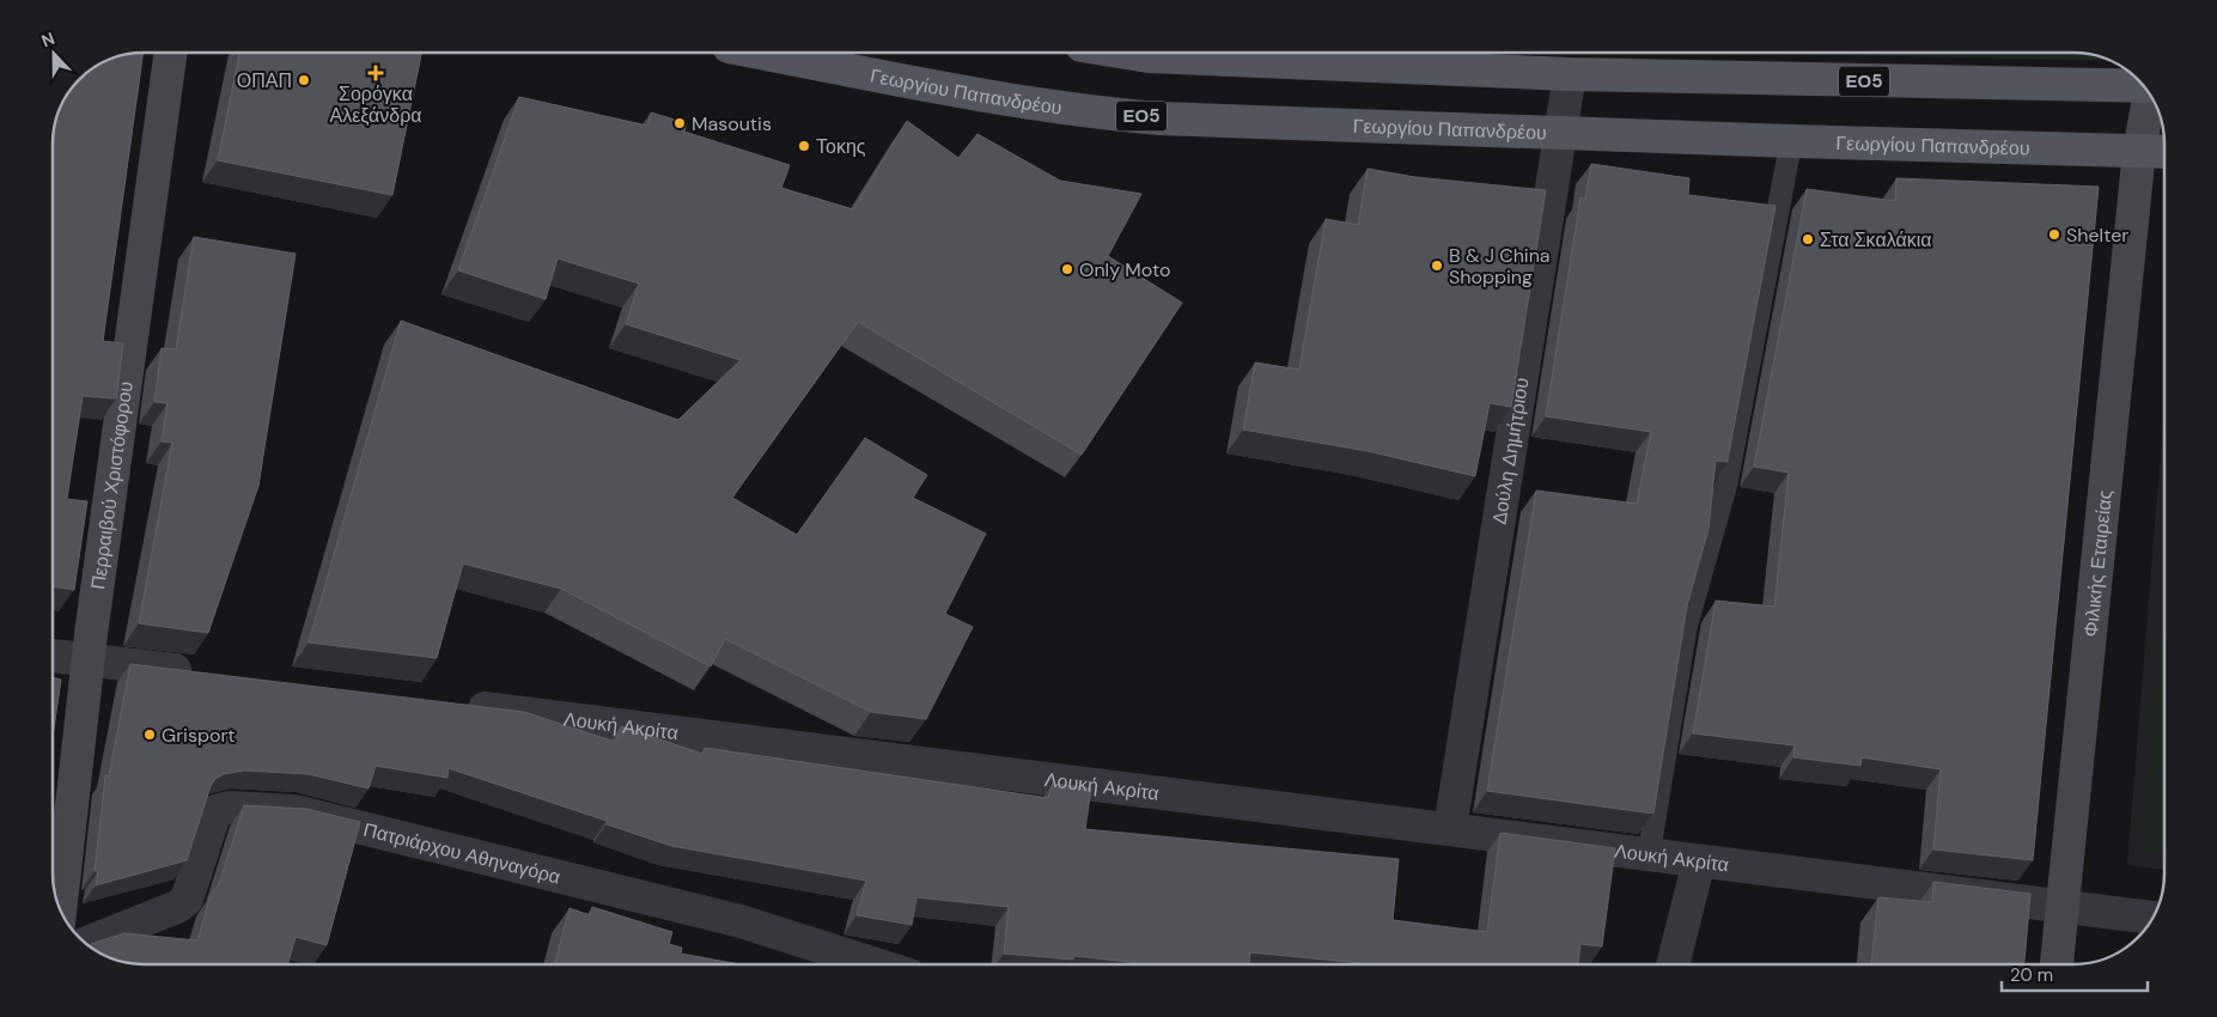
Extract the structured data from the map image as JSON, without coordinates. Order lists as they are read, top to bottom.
{
  "streets": {
    "main road": ["ΕΟ5", "Γεωργίου Παπανδρέου"],
    "street": [
      "Δούλη Δημήτριου",
      "Περραιβού Χριστόφορου",
      "Φιλικής Εταιρείας",
      "Λουκή Ακρίτα",
      "Πατριάρχου Αθηναγόρα"
    ]
  },
  "crossings": [
    ["ΕΟ5", "Δούλη Δημήτριου"],
    ["Γεωργίου Παπανδρέου", "Δούλη Δημήτριου"],
    ["Γεωργίου Παπανδρέου", "Φιλικής Εταιρείας"],
    ["Δούλη Δημήτριου", "Λουκή Ακρίτα"],
    ["Φιλικής Εταιρείας", "Λουκή Ακρίτα"]
  ],
  "places": {
    "health": ["Σορόγκα Αλεξάνδρα"],
    "other": [
      "ΟΠΑΠ",
      "Masoutis",
      "Τοκης",
      "Shelter",
      "Στα Σκαλάκια",
      "B & J China Shopping",
      "Only Moto",
      "Grisport"
    ]
  },
  "scale_bar": "20 m",
  "north": "top"
}
